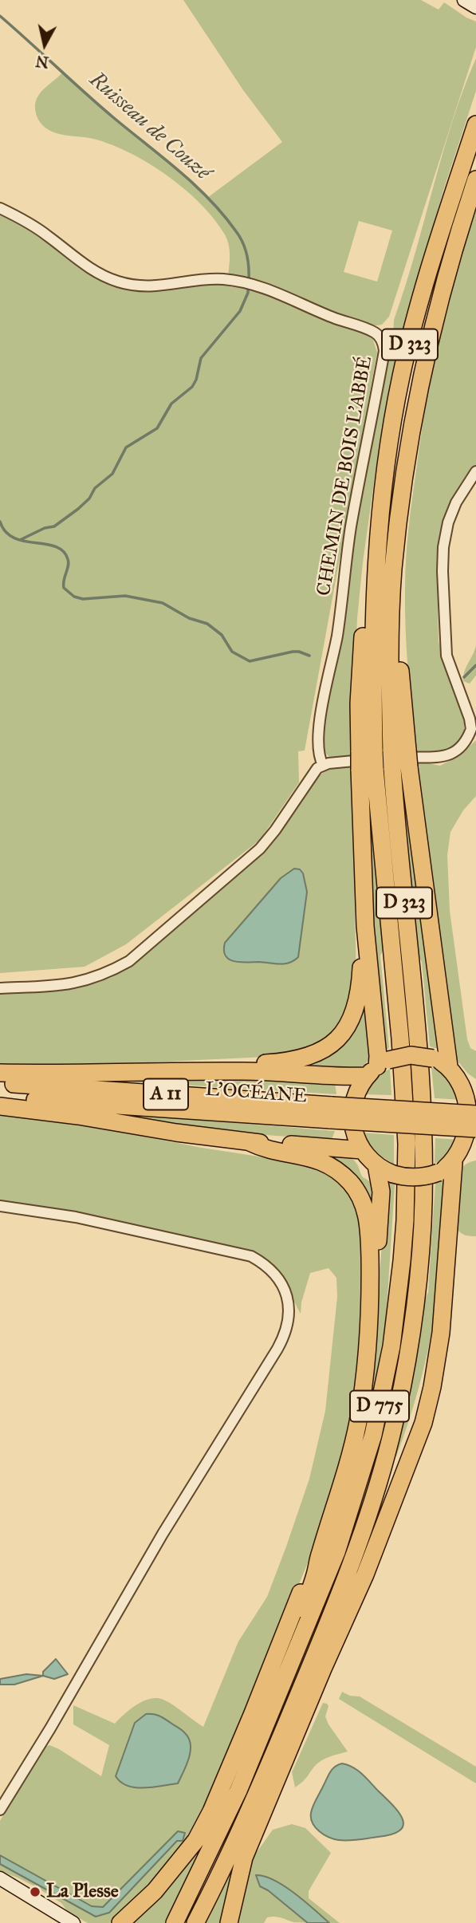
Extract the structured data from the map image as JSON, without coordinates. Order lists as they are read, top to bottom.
{
  "streets": {
    "highway": [
      "D 323",
      "L’OCÉANE",
      "A 11",
      "D 775"
    ],
    "street": ["CHEMIN DE BOIS L'ABBÉ"]
  },
  "crossings": [
    ["D 323", "D 775"]
  ],
  "water": ["Ruisseau de Couzé"],
  "places": ["La Plesse"],
  "north": "bottom"
}
